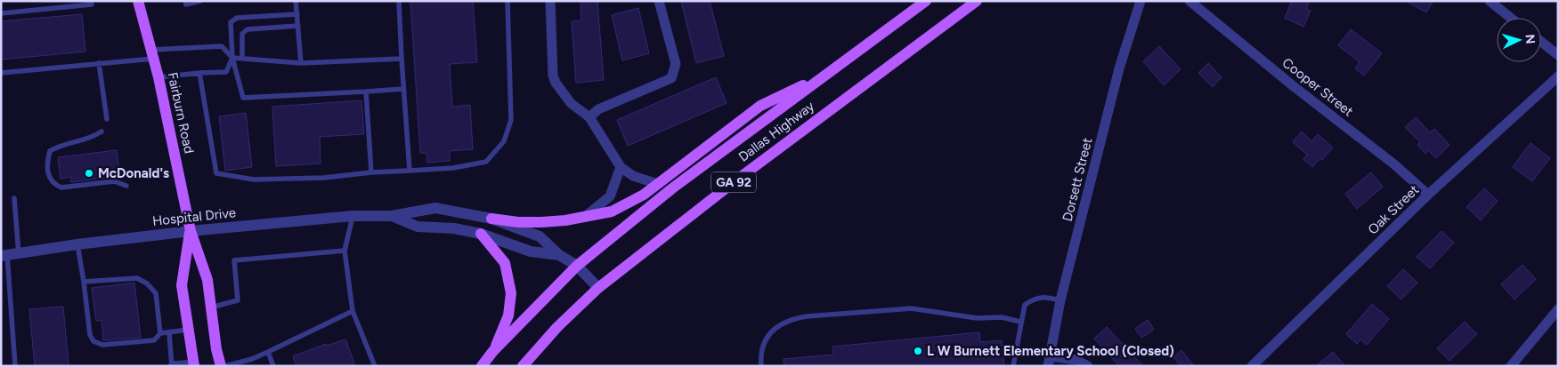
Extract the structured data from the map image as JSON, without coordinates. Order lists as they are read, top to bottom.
{
  "streets": {
    "main road": ["Fairburn Road", "Dallas Highway", "GA 92"],
    "street": [
      "Cooper Street",
      "Dorsett Street",
      "Oak Street",
      "Hospital Drive"
    ]
  },
  "crossings": [
    ["Cooper Street", "Oak Street"],
    ["Fairburn Road", "Hospital Drive"],
    ["Dallas Highway", "Hospital Drive"]
  ],
  "places": ["McDonald's", "L W Burnett Elementary School (Closed)"],
  "north": "right"
}
